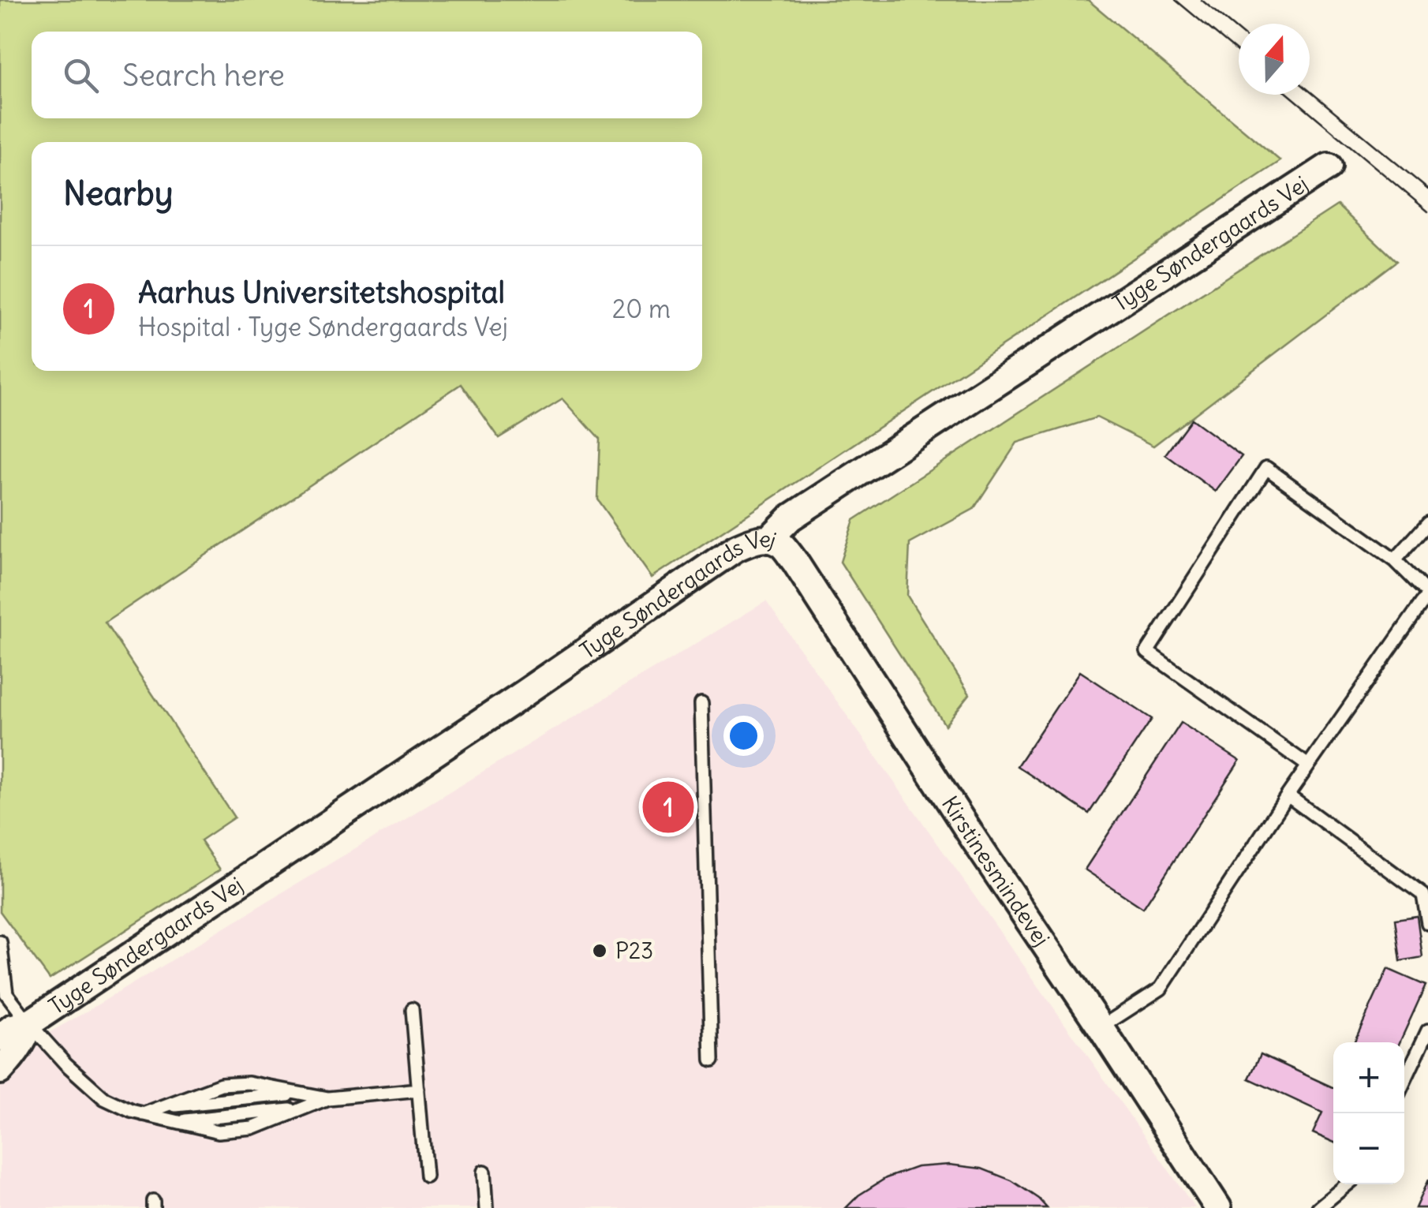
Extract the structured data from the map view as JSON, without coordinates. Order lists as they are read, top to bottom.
{
  "streets": {
    "street": ["Tyge Søndergaards Vej", "Kirstinesmindevej"]
  },
  "crossings": [
    ["Tyge Søndergaards Vej", "Kirstinesmindevej"]
  ],
  "places": ["P23"],
  "north": "top",
  "page": {
    "search": "Search here",
    "heading": "Nearby",
    "list": [
      {
        "mark": "1",
        "name": "Aarhus Universitetshospital",
        "note": "Hospital · Tyge Søndergaards Vej",
        "value": "20 m"
      }
    ],
    "pins": "1",
    "map_buttons": ["+", "−"]
  }
}
